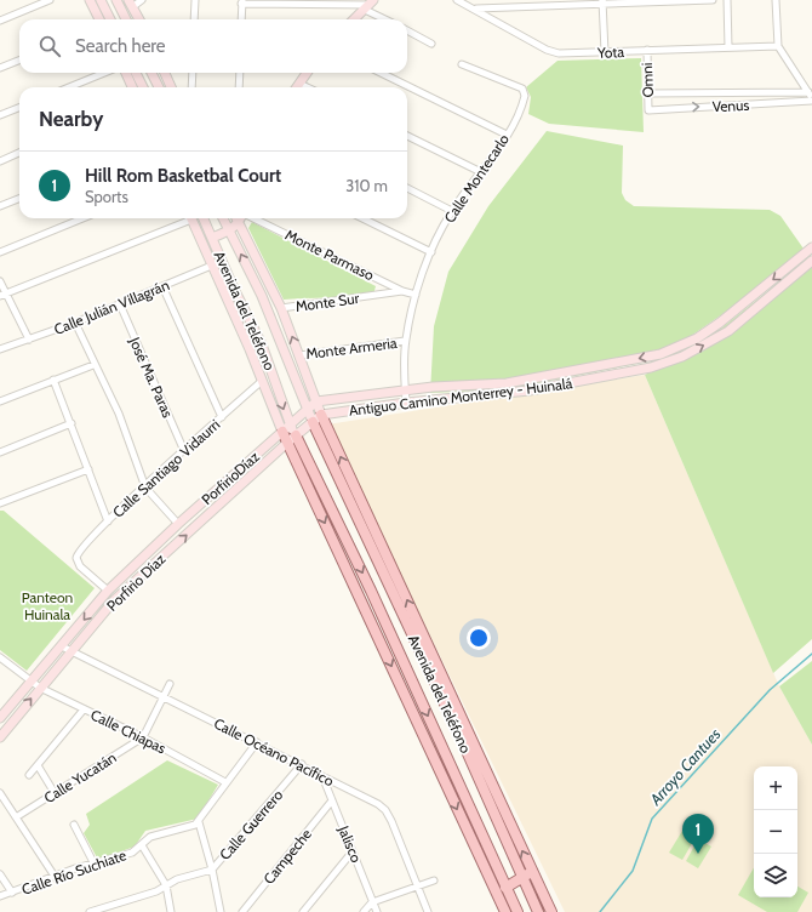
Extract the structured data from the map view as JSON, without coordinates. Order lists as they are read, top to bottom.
{
  "streets": {
    "main road": ["Avenida del Teléfono"],
    "street": [
      "Yota",
      "Omni",
      "Venus",
      "Calle Montecarlo",
      "Monte Parmaso",
      "Monte Sur",
      "Calle Julián Villagrán",
      "Monte Armeria",
      "José Ma. Paras",
      "Antiguo Camino Monterrey - Huinalá",
      "Calle Santiago Vidaurri",
      "PorfirioDíaz",
      "Porfirio Díaz",
      "Calle Chiapas",
      "Calle Océano Pacífico",
      "Calle Yucatán",
      "Calle Guerrero",
      "Jalisco",
      "Campeche",
      "Calle Río Suchiate"
    ]
  },
  "crossings": [
    ["Yota", "Omni"],
    ["Omni", "Venus"],
    ["Calle Montecarlo", "Monte Parmaso"],
    ["Calle Montecarlo", "Monte Armeria"],
    ["Calle Montecarlo", "Antiguo Camino Monterrey - Huinalá"],
    ["Monte Parmaso", "Monte Sur"],
    ["Calle Julián Villagrán", "Avenida del Teléfono"],
    ["Calle Julián Villagrán", "José Ma. Paras"],
    ["Avenida del Teléfono", "PorfirioDíaz"],
    ["José Ma. Paras", "Calle Santiago Vidaurri"],
    ["Antiguo Camino Monterrey - Huinalá", "PorfirioDíaz"],
    ["Calle Santiago Vidaurri", "PorfirioDíaz"],
    ["PorfirioDíaz", "Calle Chiapas"],
    ["PorfirioDíaz", "Calle Océano Pacífico"],
    ["Porfirio Díaz", "Calle Chiapas"],
    ["Porfirio Díaz", "Calle Océano Pacífico"],
    ["Calle Chiapas", "Calle Yucatán"],
    ["Calle Océano Pacífico", "Calle Guerrero"],
    ["Calle Océano Pacífico", "Jalisco"],
    ["Jalisco", "Campeche"]
  ],
  "one_way": ["Porfirio Díaz"],
  "water": ["Arroyo Cantues"],
  "parks": ["Panteon Huinala"],
  "page": {
    "search": "Search here",
    "heading": "Nearby",
    "list": [
      {
        "mark": "1",
        "name": "Hill Rom Basketbal Court",
        "note": "Sports",
        "value": "310 m"
      }
    ],
    "map_buttons": ["+", "−"],
    "pins": "1"
  }
}
